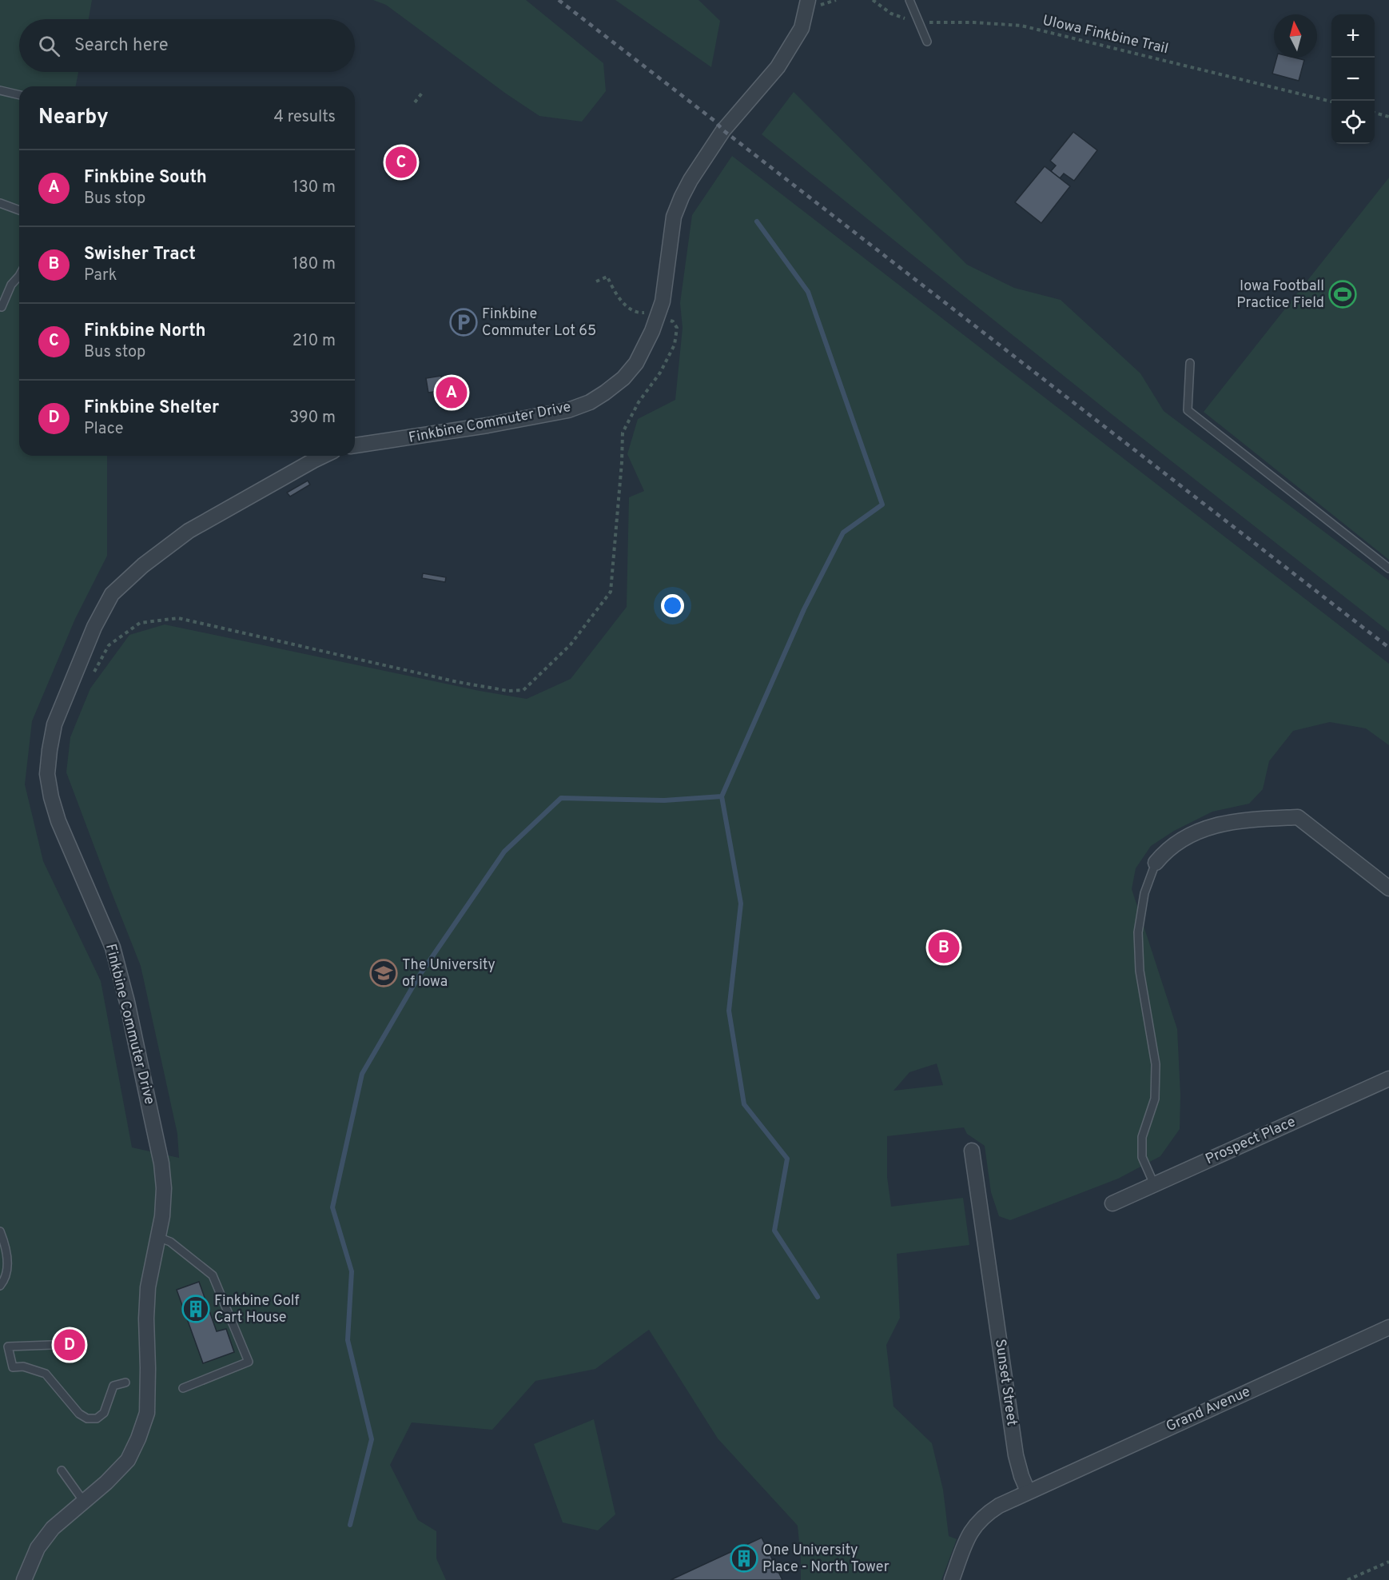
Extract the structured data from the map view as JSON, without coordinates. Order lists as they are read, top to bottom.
{
  "streets": {
    "street": [
      "Finkbine Commuter Drive",
      "Prospect Place",
      "Sunset Street",
      "Grand Avenue"
    ],
    "path": ["UIowa Finkbine Trail"]
  },
  "crossings": [
    ["Sunset Street", "Grand Avenue"]
  ],
  "places": {
    "sports": ["Iowa Football Practice Field"],
    "parking": ["Finkbine Commuter Lot 65"],
    "school or university": ["The University of Iowa"],
    "building": ["Finkbine Golf Cart House", "One University Place - North Tower"]
  },
  "north": "top",
  "page": {
    "map_buttons": ["+", "−"],
    "search": "Search here",
    "heading": ["Nearby", "4 results"],
    "pins": [
      "C",
      "A",
      "B",
      "D"
    ],
    "list": [
      {
        "mark": "A",
        "name": "Finkbine South",
        "note": "Bus stop",
        "value": "130 m"
      },
      {
        "mark": "B",
        "name": "Swisher Tract",
        "note": "Park",
        "value": "180 m"
      },
      {
        "mark": "C",
        "name": "Finkbine North",
        "note": "Bus stop",
        "value": "210 m"
      },
      {
        "mark": "D",
        "name": "Finkbine Shelter",
        "note": "Place",
        "value": "390 m"
      }
    ]
  }
}
